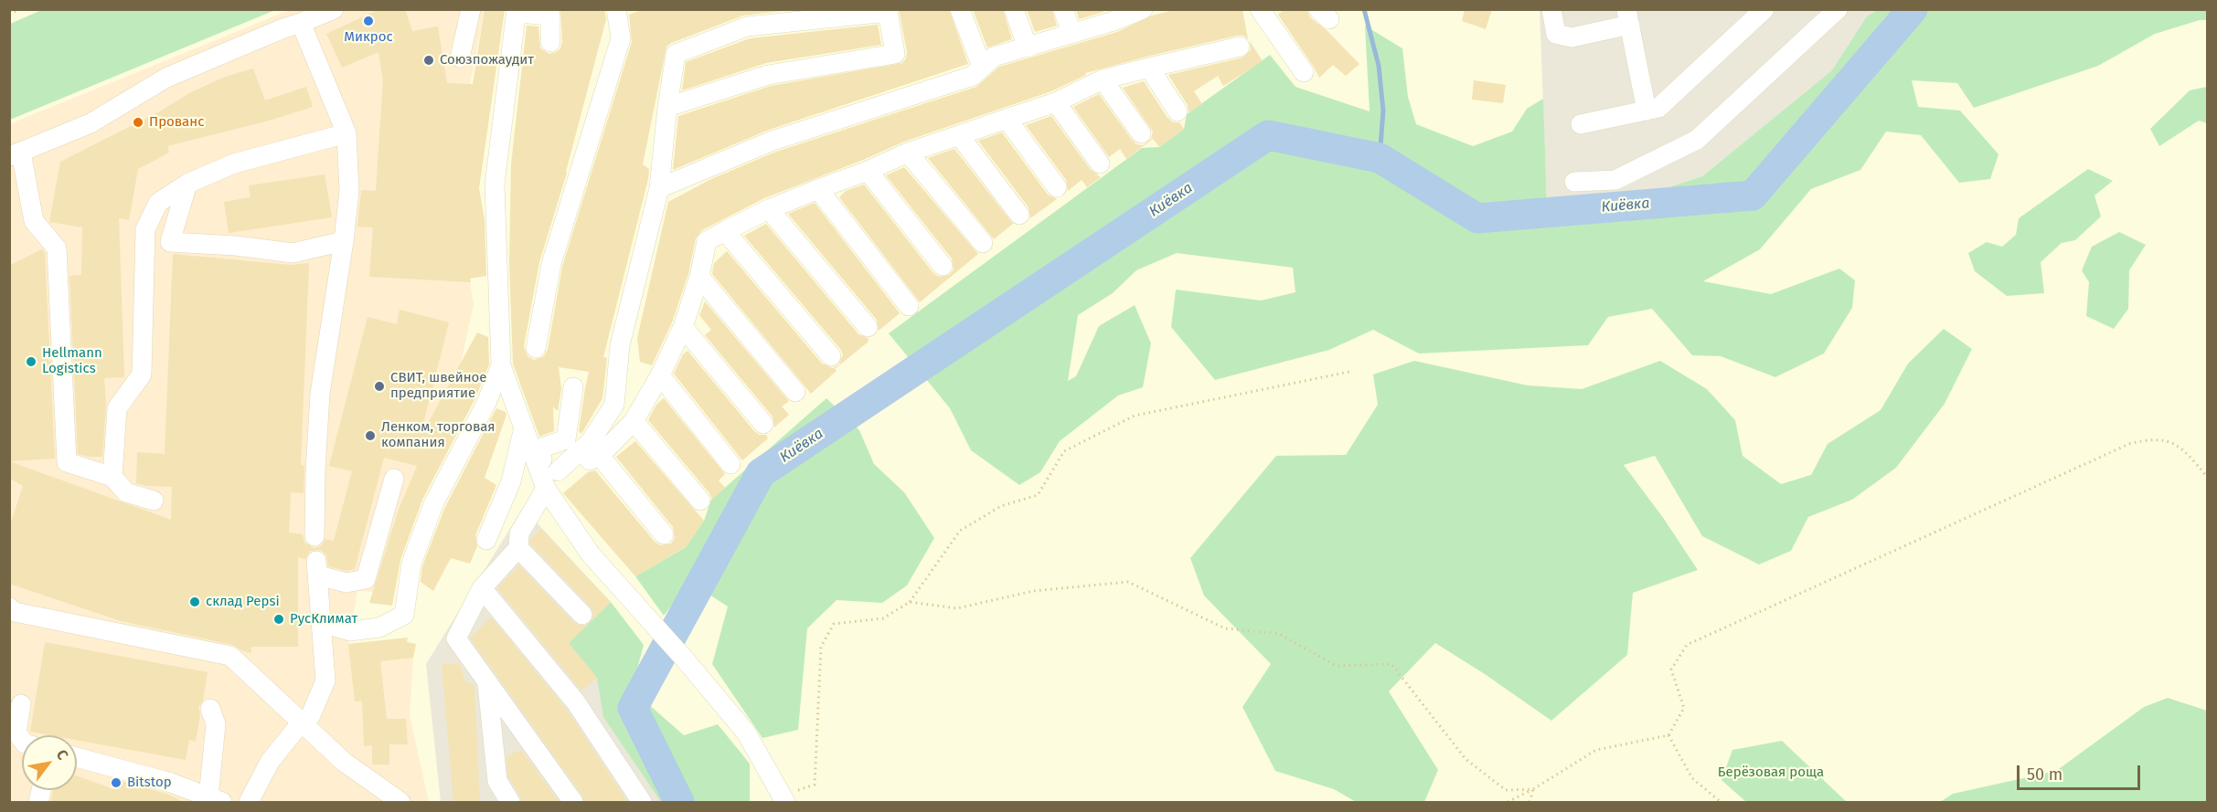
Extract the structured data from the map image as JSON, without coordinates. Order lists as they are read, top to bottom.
{
  "water": ["Киёвка"],
  "parks": ["Берёзовая роща"],
  "places": [
    "Микрос",
    "Союзпожаудит",
    "Прованс",
    "Hellmann Logistics",
    "СВИТ, швейное предприятие",
    "Ленком, торговая компания",
    "склад Pepsi",
    "РусКлимат",
    "Bitstop"
  ],
  "scale_bar": "50 m",
  "north": "top right"
}
